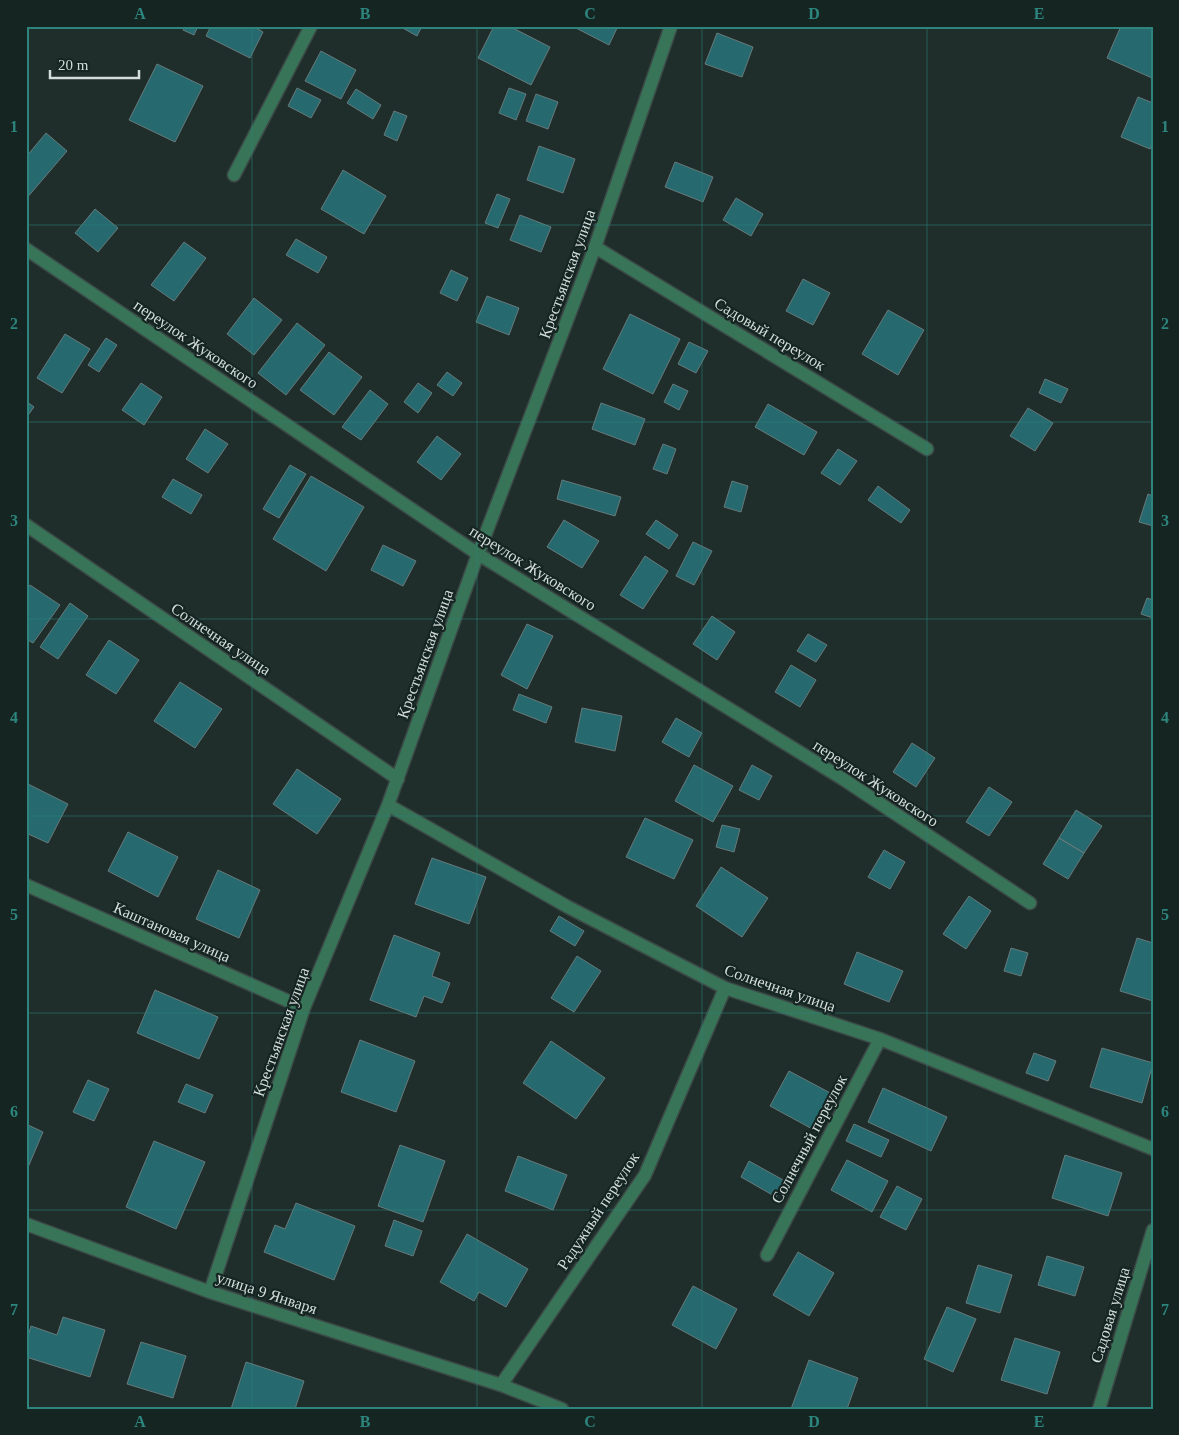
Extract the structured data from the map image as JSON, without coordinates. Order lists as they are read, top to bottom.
{
  "streets": {
    "street": [
      "Крестьянская улица",
      "Садовый переулок",
      "переулок Жуковского",
      "Солнечная улица",
      "Каштановая улица",
      "Солнечный переулок",
      "Радужный переулок",
      "улица 9 Января",
      "Садовая улица"
    ]
  },
  "crossings": [
    ["Крестьянская улица", "Садовый переулок"],
    ["Крестьянская улица", "переулок Жуковского"],
    ["Крестьянская улица", "Солнечная улица"],
    ["Крестьянская улица", "Каштановая улица"],
    ["Крестьянская улица", "улица 9 Января"],
    ["Солнечная улица", "Солнечный переулок"],
    ["Солнечная улица", "Радужный переулок"],
    ["Радужный переулок", "улица 9 Января"]
  ],
  "scale_bar": "20 m",
  "grid": {
    "columns": [
      "A",
      "B",
      "C",
      "D",
      "E"
    ],
    "rows": [
      "1",
      "2",
      "3",
      "4",
      "5",
      "6",
      "7"
    ]
  }
}
